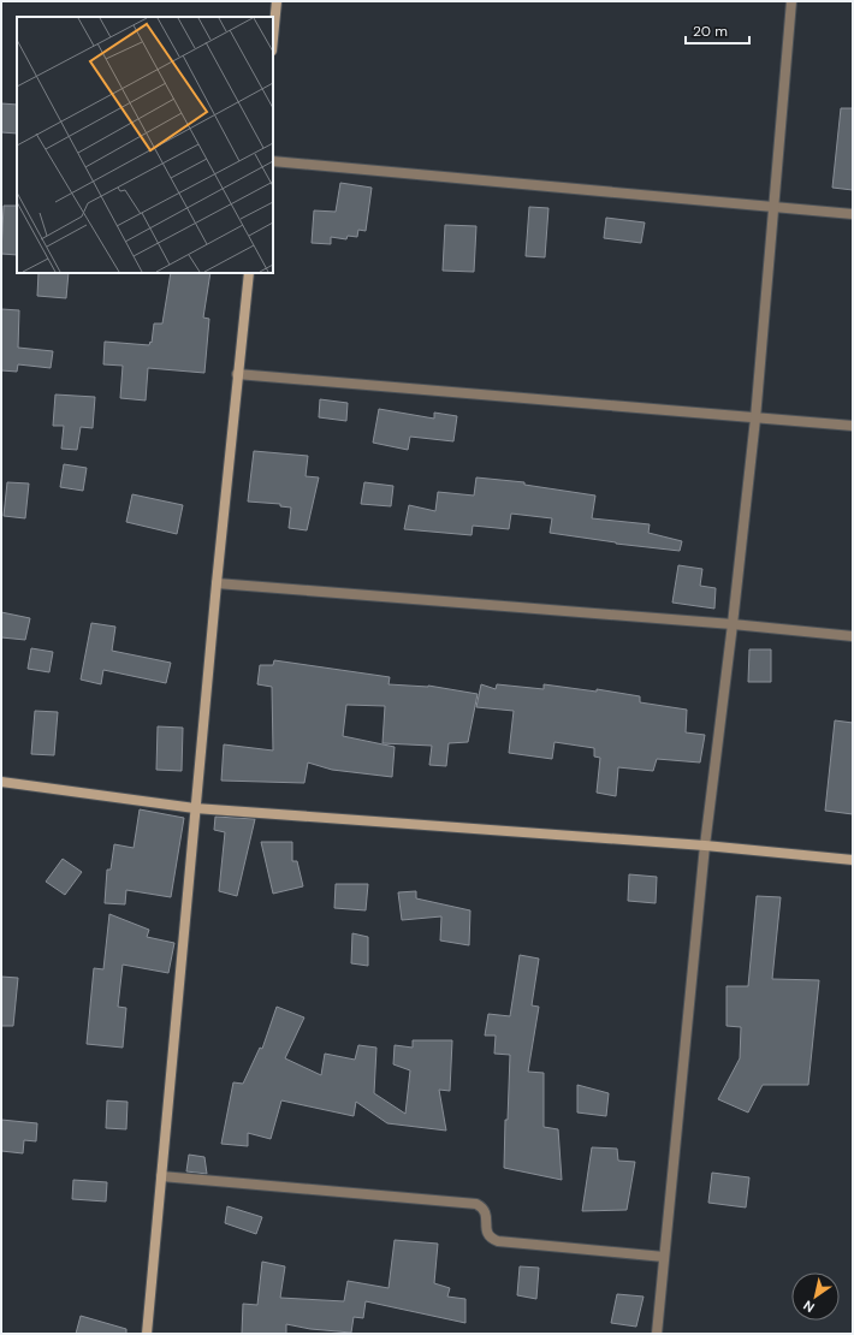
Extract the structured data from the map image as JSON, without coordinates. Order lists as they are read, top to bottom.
{
  "scale_bar": "20 m",
  "north": "bottom left"
}
